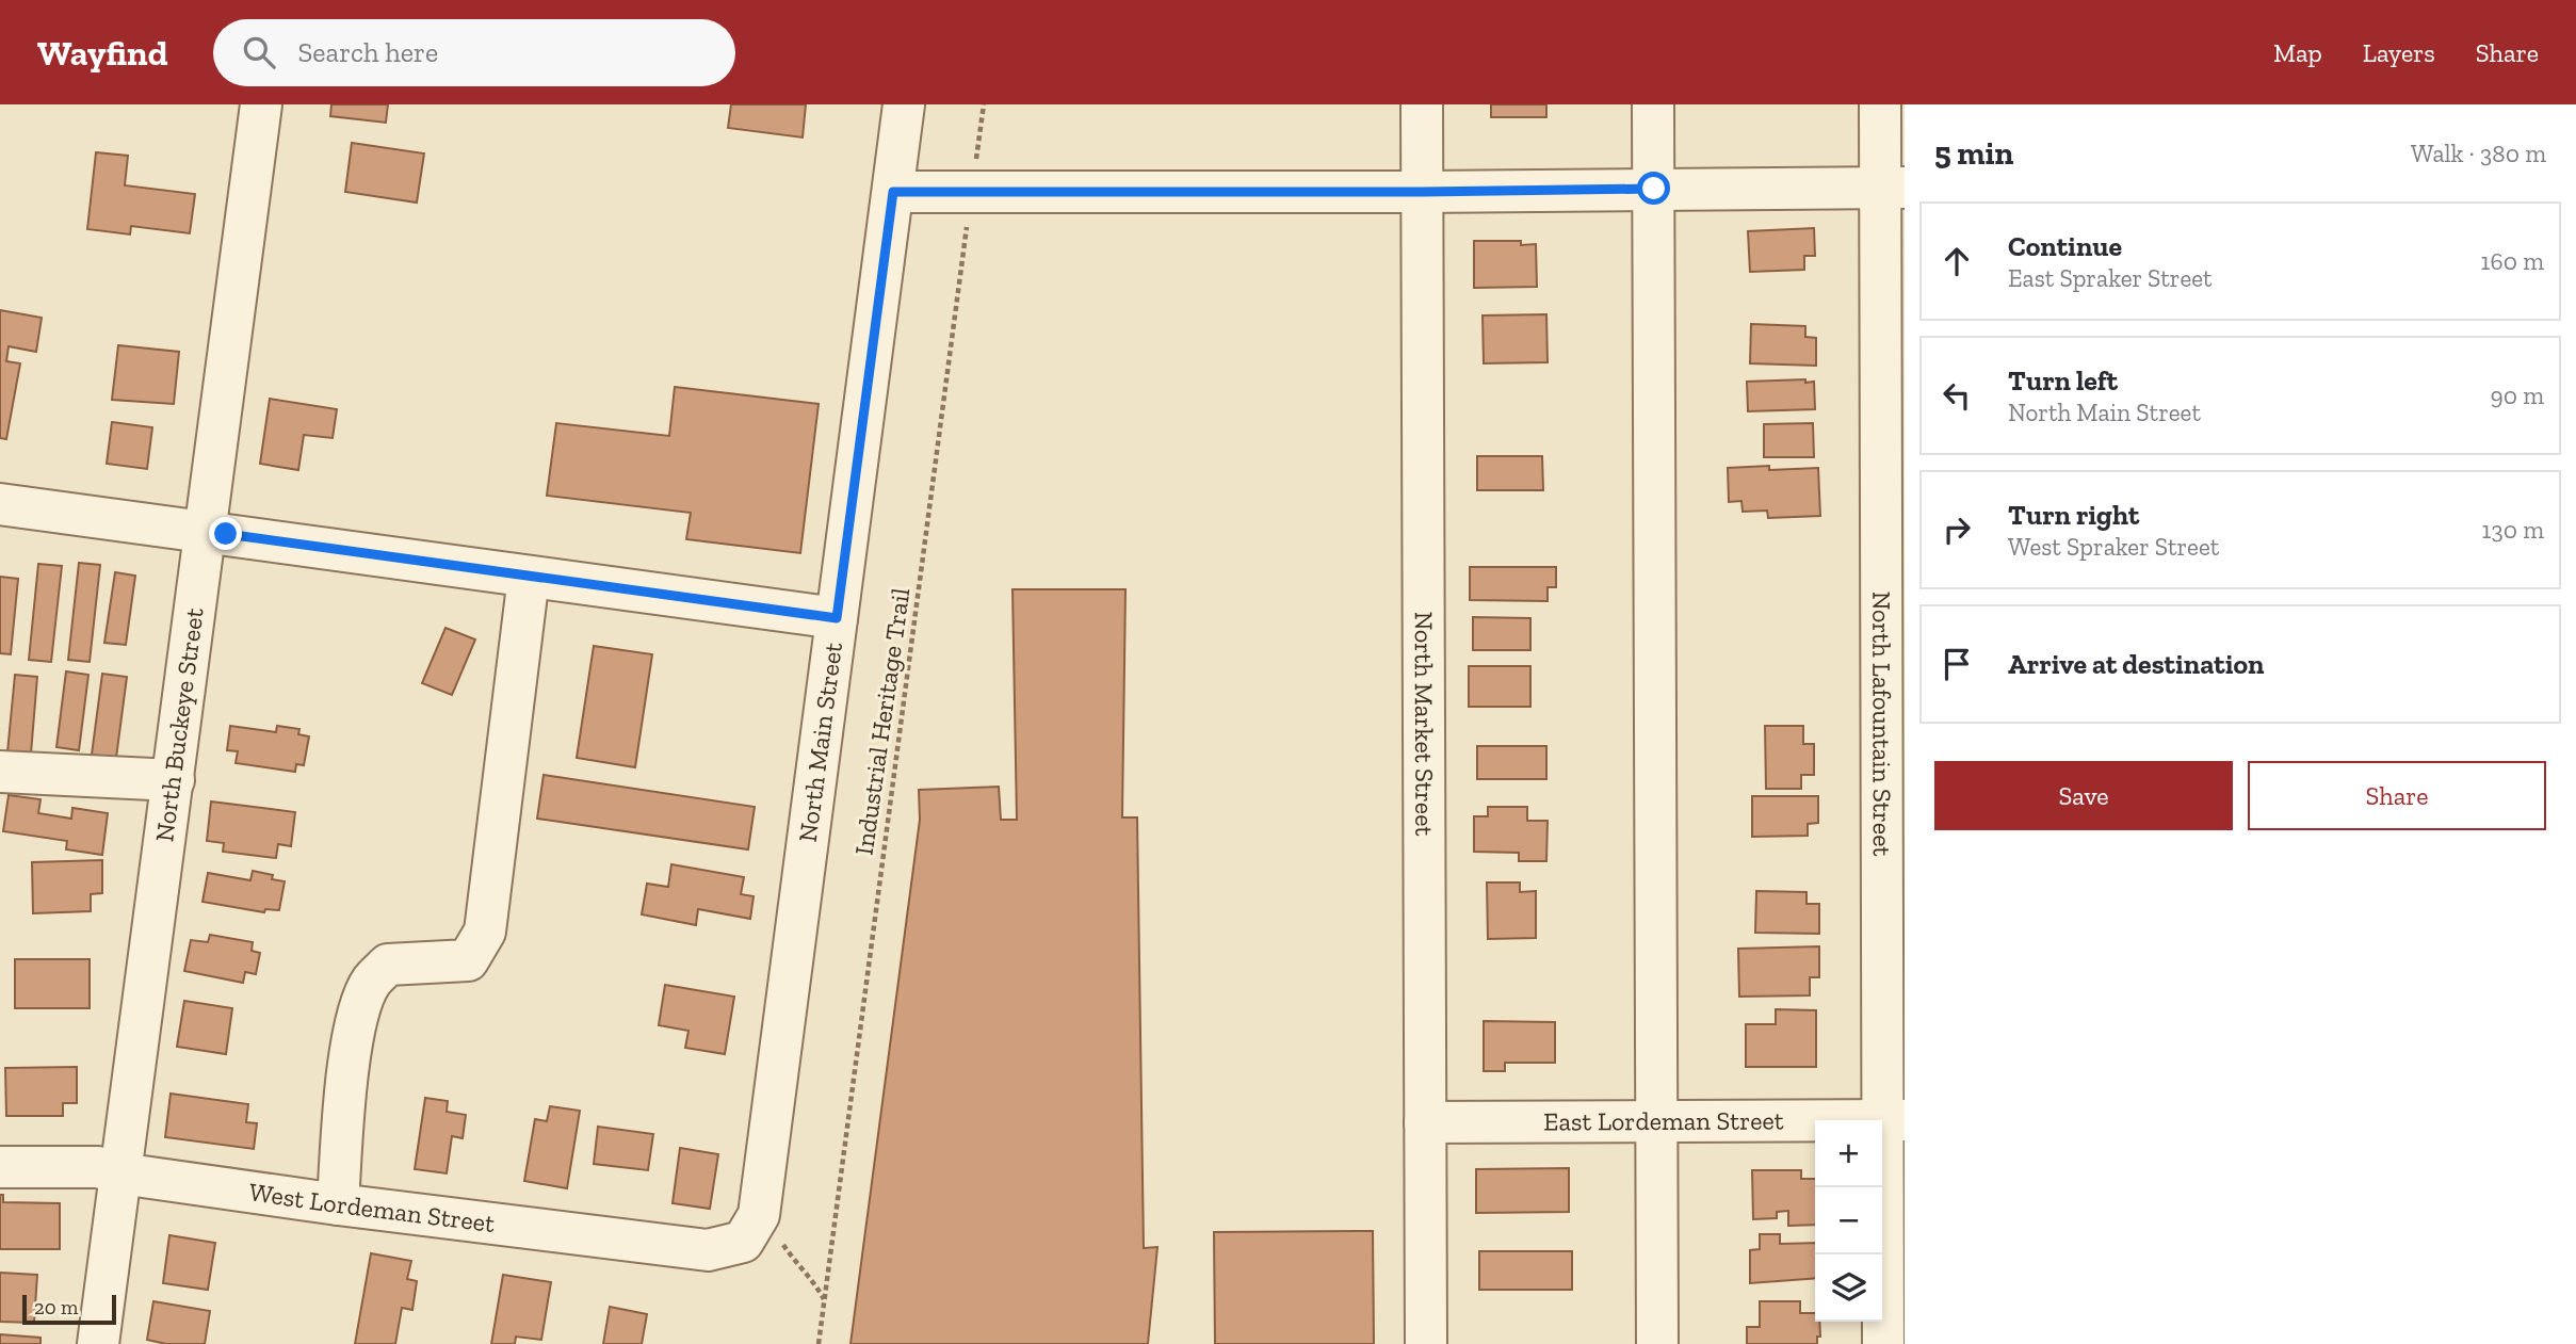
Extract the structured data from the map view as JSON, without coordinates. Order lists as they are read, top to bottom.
{
  "streets": {
    "street": [
      "North Lafountain Street",
      "North Buckeye Street",
      "North Market Street",
      "North Main Street",
      "East Lordeman Street",
      "West Lordeman Street"
    ],
    "path": ["Industrial Heritage Trail"]
  },
  "crossings": [
    ["North Lafountain Street", "East Lordeman Street"],
    ["North Buckeye Street", "West Lordeman Street"],
    ["North Market Street", "East Lordeman Street"],
    ["North Main Street", "West Lordeman Street"]
  ],
  "scale_bar": "20 m",
  "page": {
    "header": "Wayfind",
    "search": "Search here",
    "nav": ["Map", "Layers", "Share"],
    "heading": ["5 min", "Walk · 380 m"],
    "list": [
      ["Continue", "East Spraker Street", "160 m"],
      ["Turn left", "North Main Street", "90 m"],
      ["Turn right", "West Spraker Street", "130 m"],
      "Arrive at destination"
    ],
    "buttons": ["Save", "Share"],
    "map_buttons": ["+", "−"],
    "scale": "20 m"
  }
}
